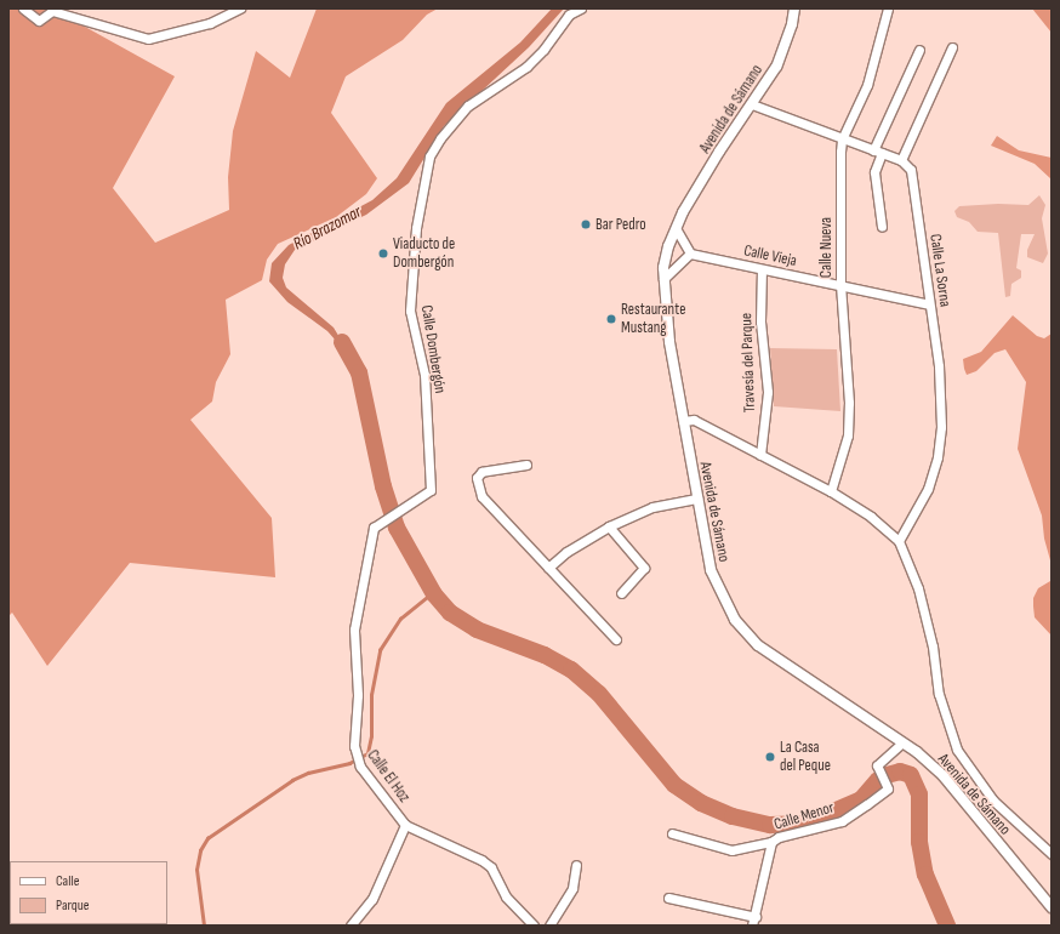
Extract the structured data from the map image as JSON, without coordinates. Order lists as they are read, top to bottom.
{
  "streets": {
    "street": [
      "Avenida de Sámano",
      "Calle Nueva",
      "Calle Vieja",
      "Calle La Sorna",
      "Calle Dombergón",
      "Travesía del Parque",
      "Calle El Hoz",
      "Calle Menor"
    ]
  },
  "crossings": [
    ["Avenida de Sámano", "Calle Menor"],
    ["Calle Nueva", "Calle Vieja"],
    ["Calle Vieja", "Calle La Sorna"],
    ["Calle Vieja", "Travesía del Parque"],
    ["Calle Dombergón", "Calle El Hoz"]
  ],
  "water": ["Río Brazomar"],
  "places": [
    "Bar Pedro",
    "Viaducto de Dombergón",
    "Restaurante Mustang",
    "La Casa del Peque"
  ],
  "legend": ["Calle", "Parque"]
}
